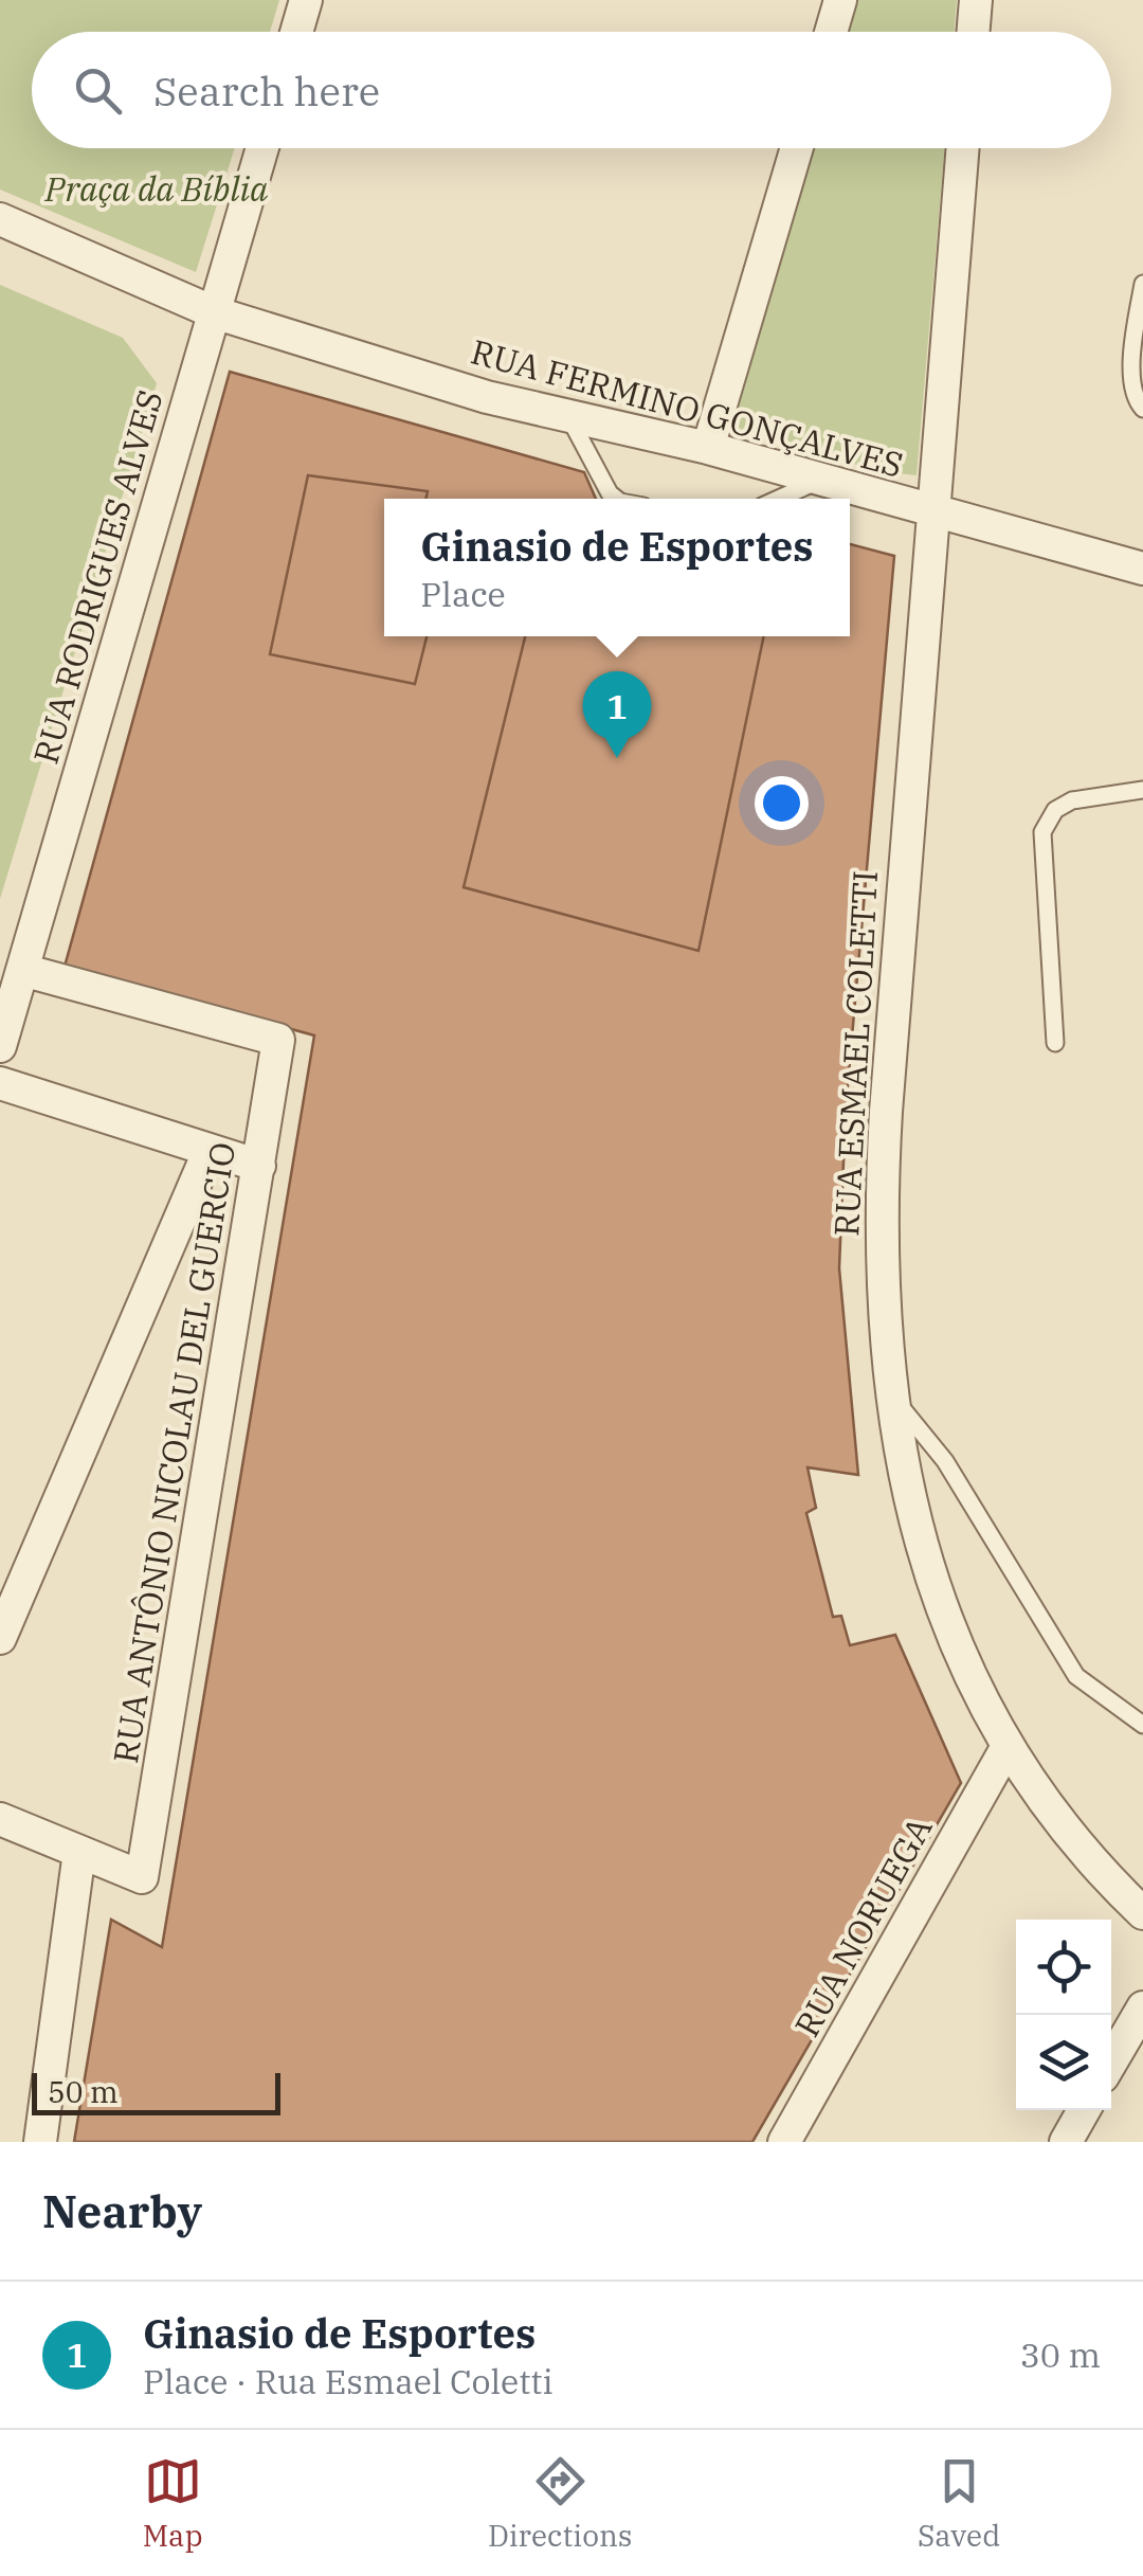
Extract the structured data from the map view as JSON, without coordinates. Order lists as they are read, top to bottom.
{
  "streets": {
    "street": [
      "RUA FERMINO GONÇALVES",
      "RUA RODRIGUES ALVES",
      "RUA ESMAEL COLETTI",
      "RUA ANTÔNIO NICOLAU DEL GUERCIO",
      "RUA NORUEGA"
    ]
  },
  "crossings": [
    ["RUA FERMINO GONÇALVES", "RUA RODRIGUES ALVES"],
    ["RUA FERMINO GONÇALVES", "RUA ESMAEL COLETTI"],
    ["RUA RODRIGUES ALVES", "RUA ANTÔNIO NICOLAU DEL GUERCIO"],
    ["RUA ESMAEL COLETTI", "RUA NORUEGA"]
  ],
  "parks": ["Praça da Bíblia"],
  "scale_bar": "50 m",
  "page": {
    "search": "Search here",
    "popup": ["Ginasio de Esportes", "Place"],
    "pins": "1",
    "scale": "50 m",
    "heading": "Nearby",
    "list": [
      {
        "mark": "1",
        "name": "Ginasio de Esportes",
        "note": "Place · Rua Esmael Coletti",
        "value": "30 m"
      }
    ],
    "nav": ["Map", "Directions", "Saved"]
  }
}
